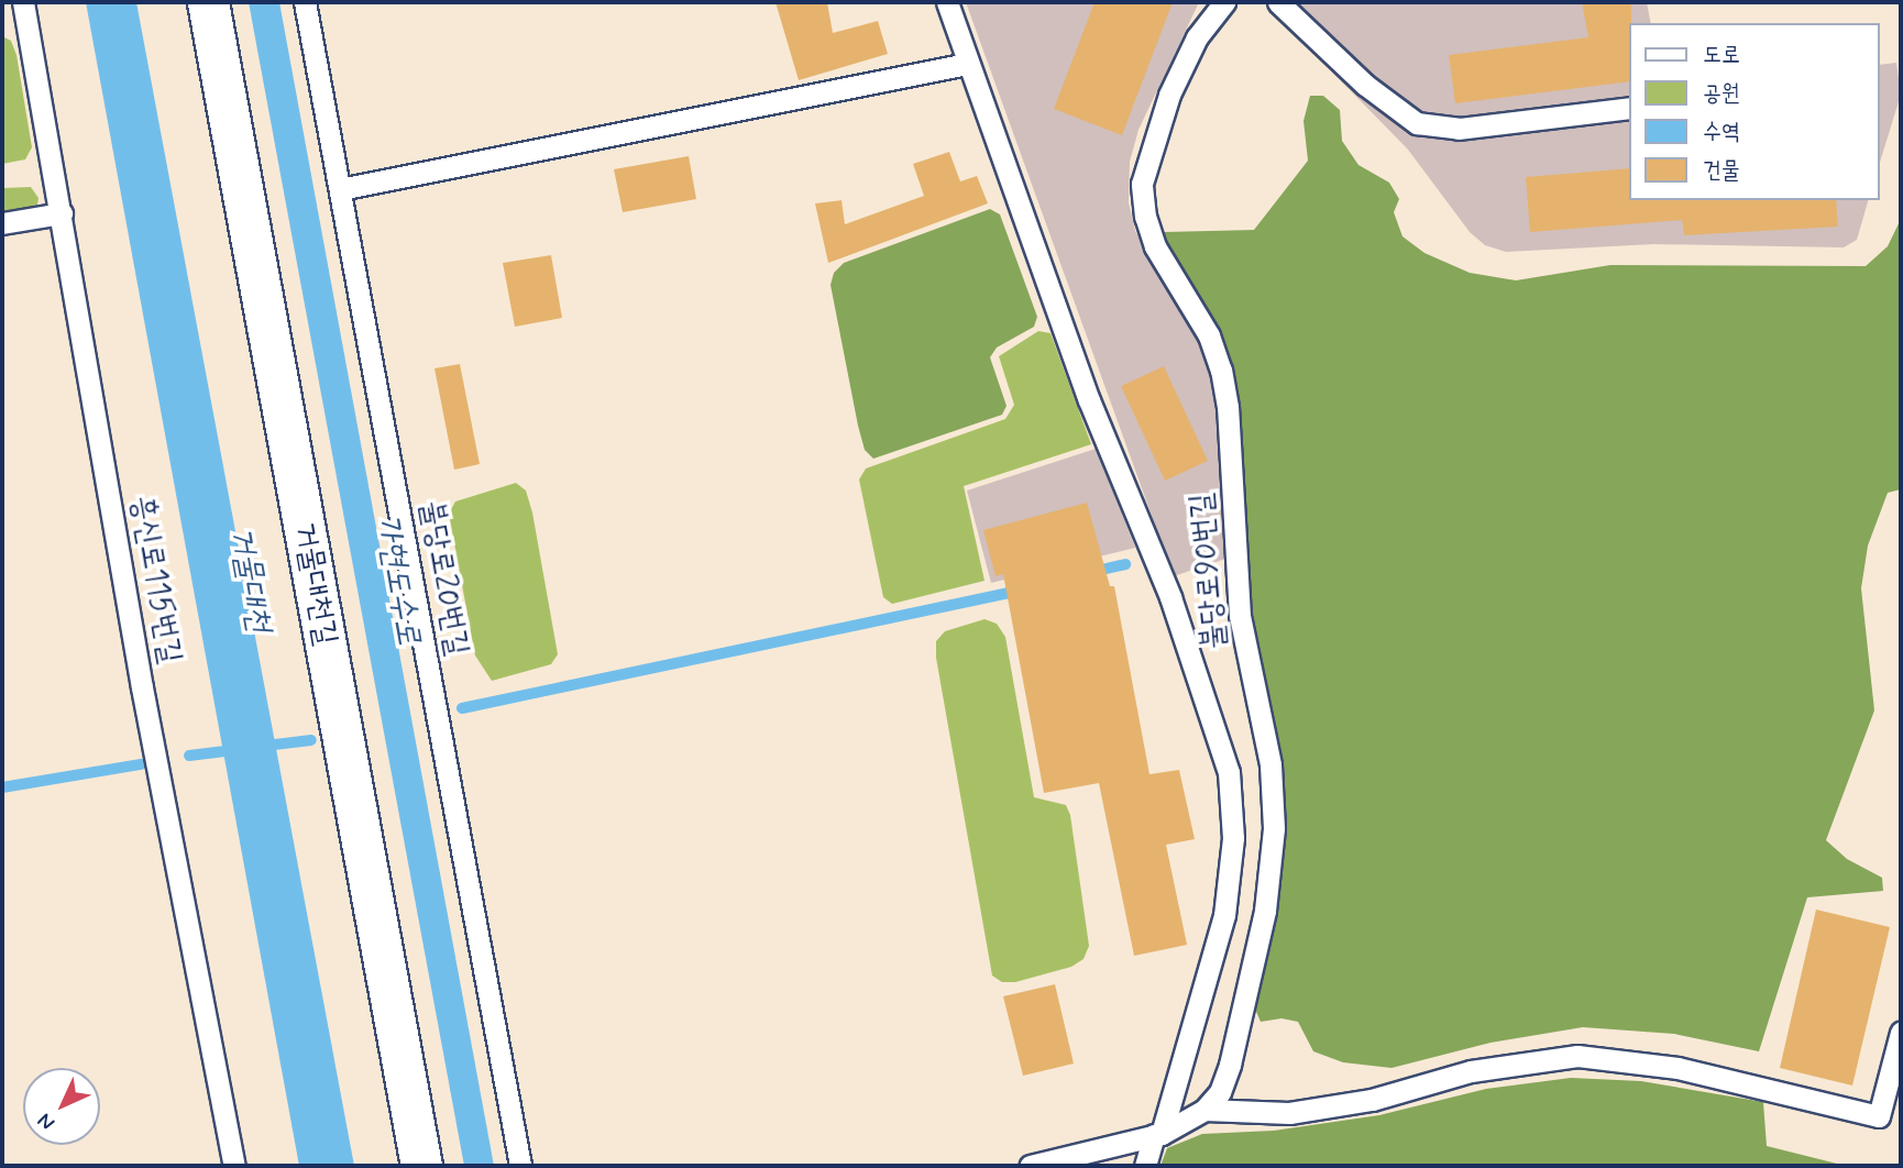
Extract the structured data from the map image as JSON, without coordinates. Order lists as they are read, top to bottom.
{
  "streets": {
    "street": ["거물대천길"],
    "lane": ["불당로90번길", "불당로20번길", "흥신로115번길"]
  },
  "water": ["거물대천", "가현도수로"],
  "legend": [
    "도로",
    "공원",
    "수역",
    "건물"
  ],
  "north": "bottom left"
}
